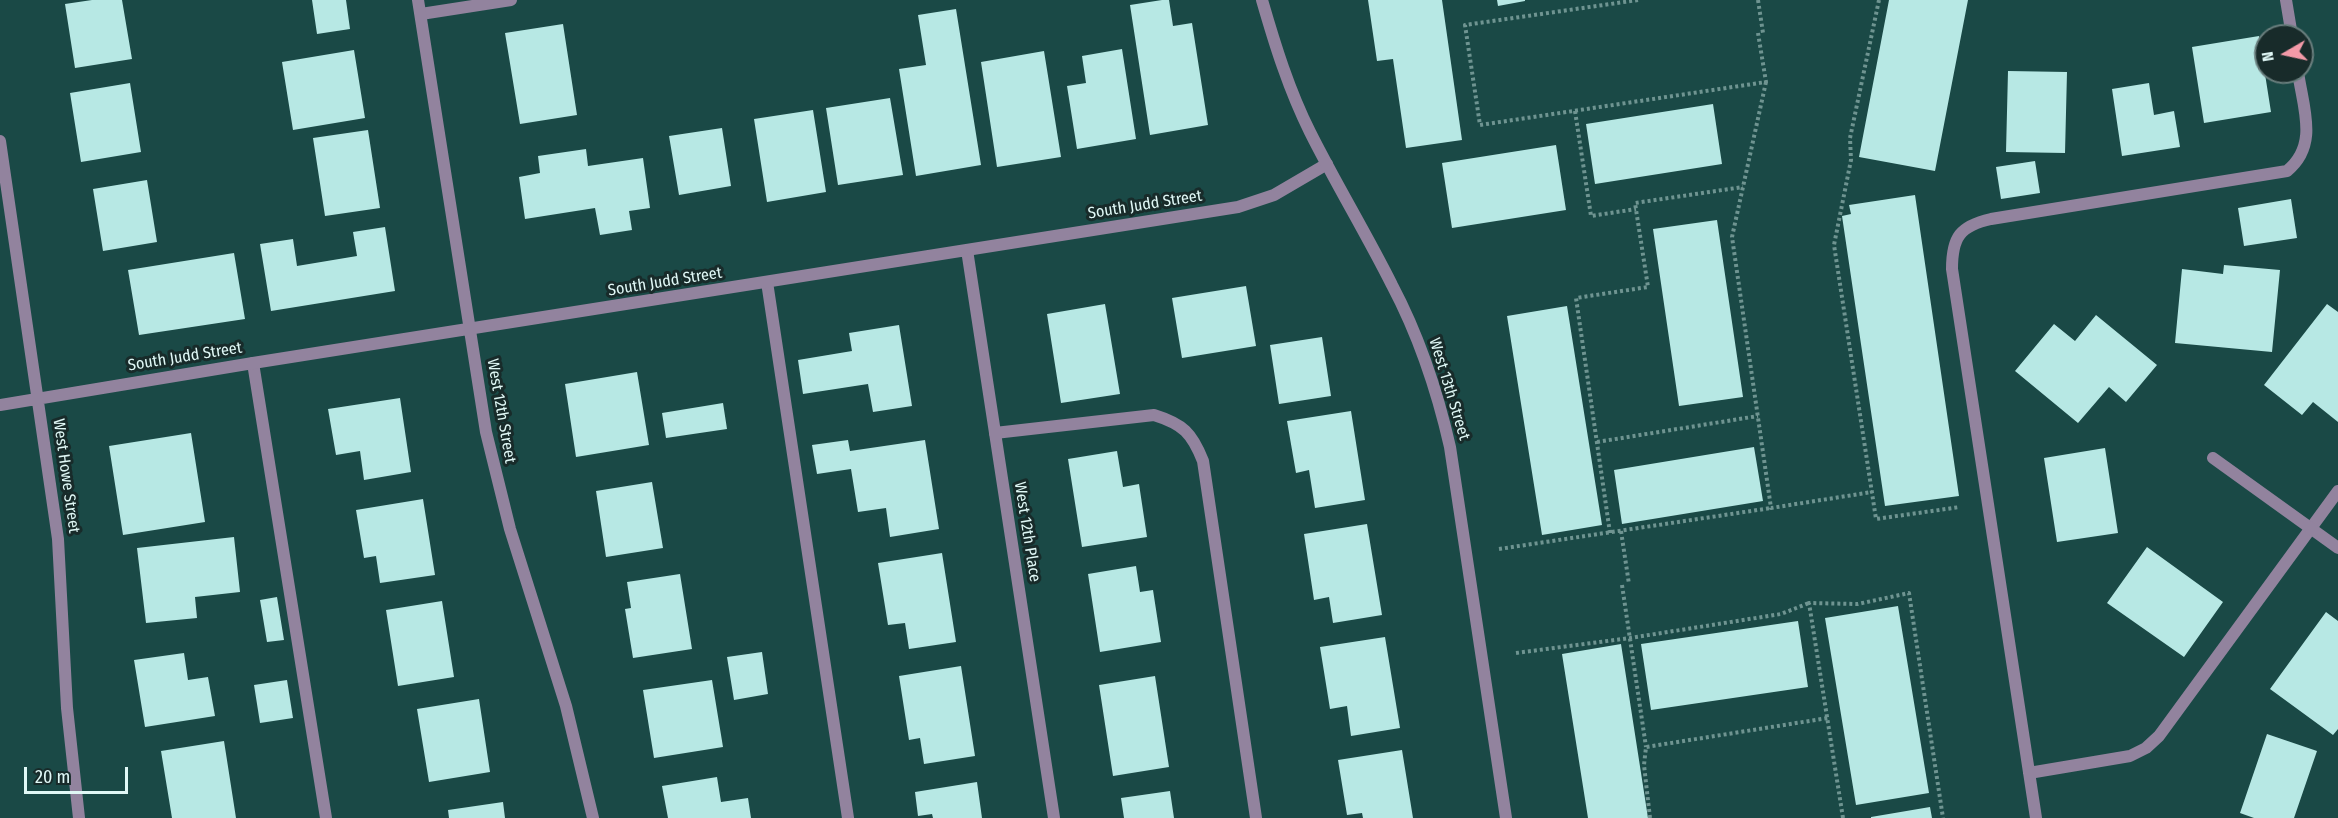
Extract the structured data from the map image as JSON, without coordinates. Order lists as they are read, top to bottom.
{
  "streets": {
    "street": [
      "South Judd Street",
      "West 13th Street",
      "West 12th Street",
      "West Howe Street",
      "West 12th Place"
    ]
  },
  "crossings": [
    ["South Judd Street", "West 13th Street"],
    ["South Judd Street", "West 12th Street"],
    ["South Judd Street", "West Howe Street"],
    ["South Judd Street", "West 12th Place"]
  ],
  "scale_bar": "20 m",
  "north": "left"
}
